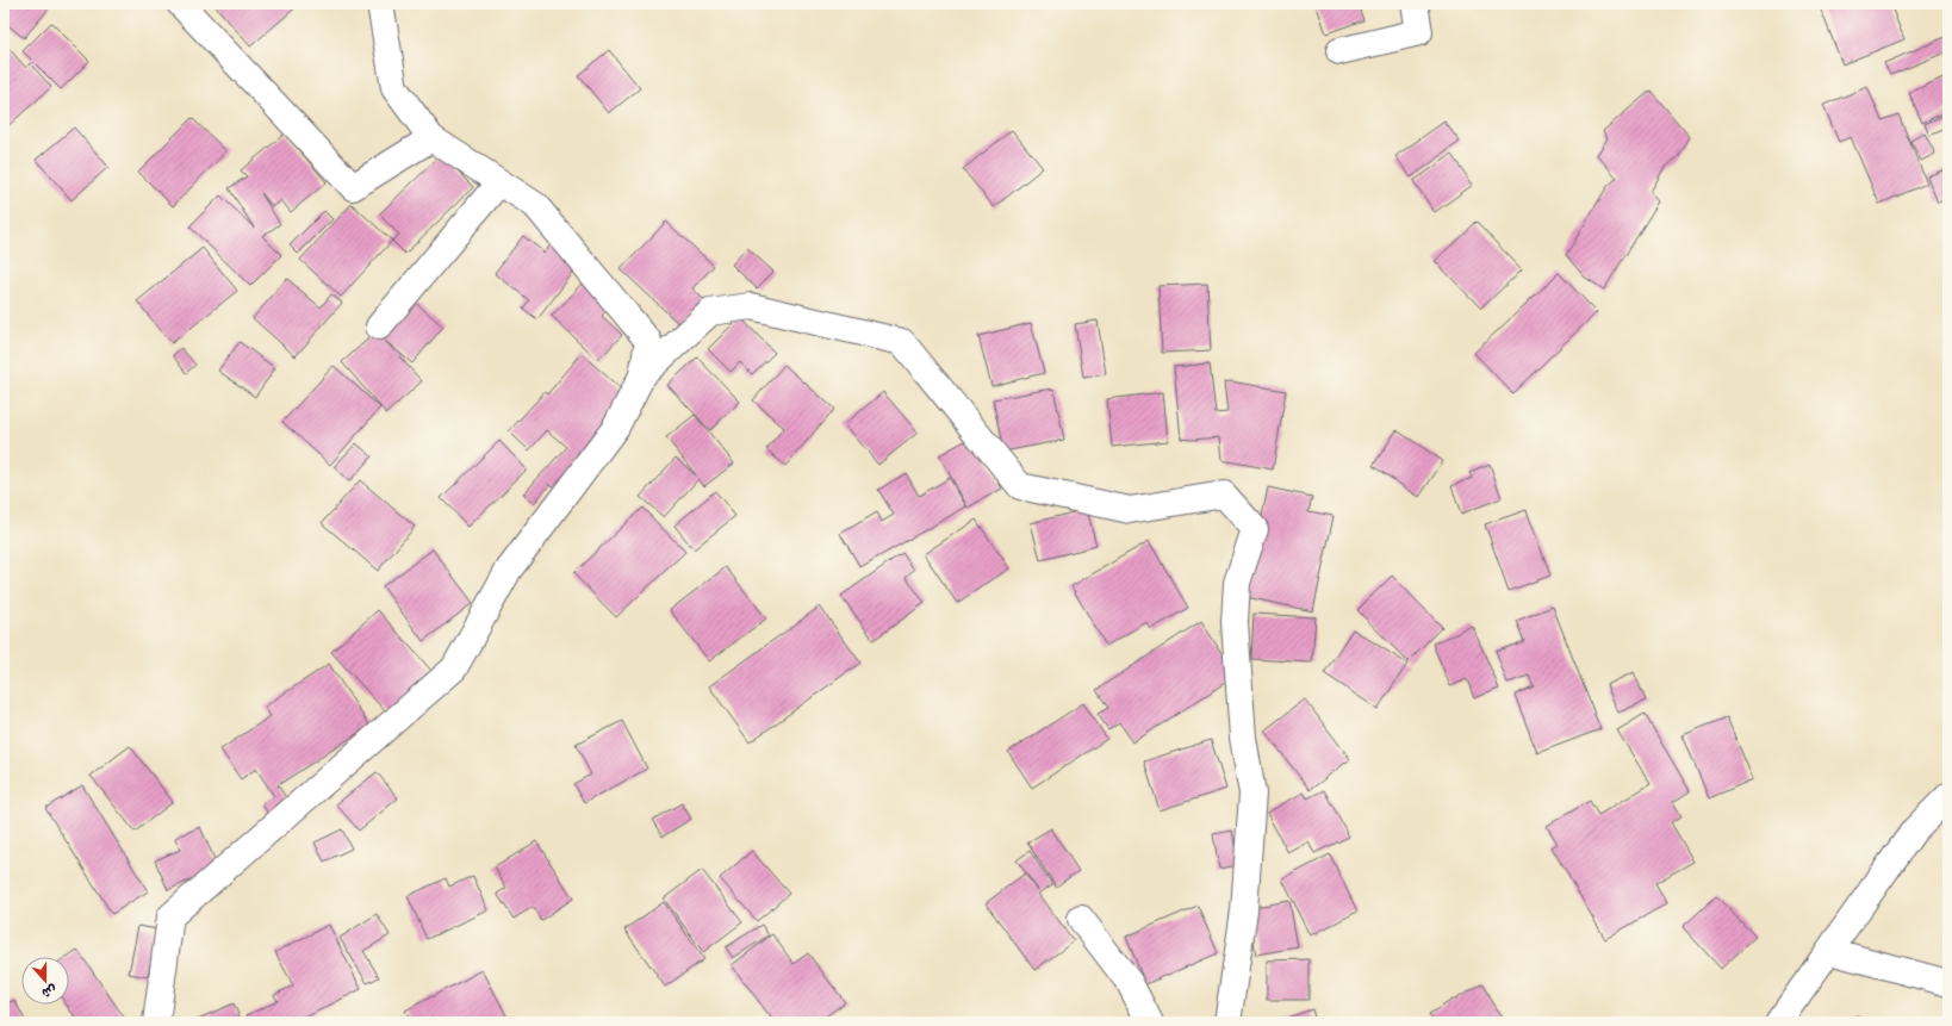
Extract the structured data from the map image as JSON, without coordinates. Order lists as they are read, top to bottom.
{
  "north": "bottom"
}
